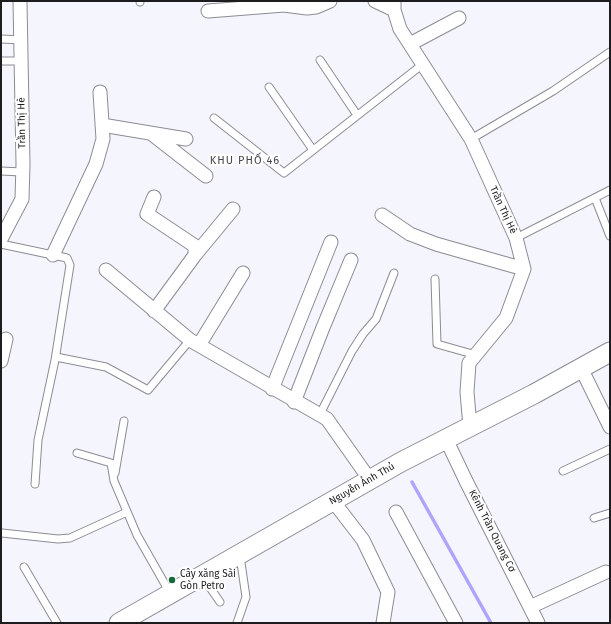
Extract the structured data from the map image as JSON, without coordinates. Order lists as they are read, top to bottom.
{
  "streets": {
    "main road": ["Nguyễn Ảnh Thủ"],
    "street": ["Trần Thị Hè", "Kênh Trần Quang Cơ"]
  },
  "crossings": [
    ["Nguyễn Ảnh Thủ", "Kênh Trần Quang Cơ"]
  ],
  "districts": ["KHU PHỐ 46"],
  "places": ["Cây xăng Sài Gòn Petro"]
}
